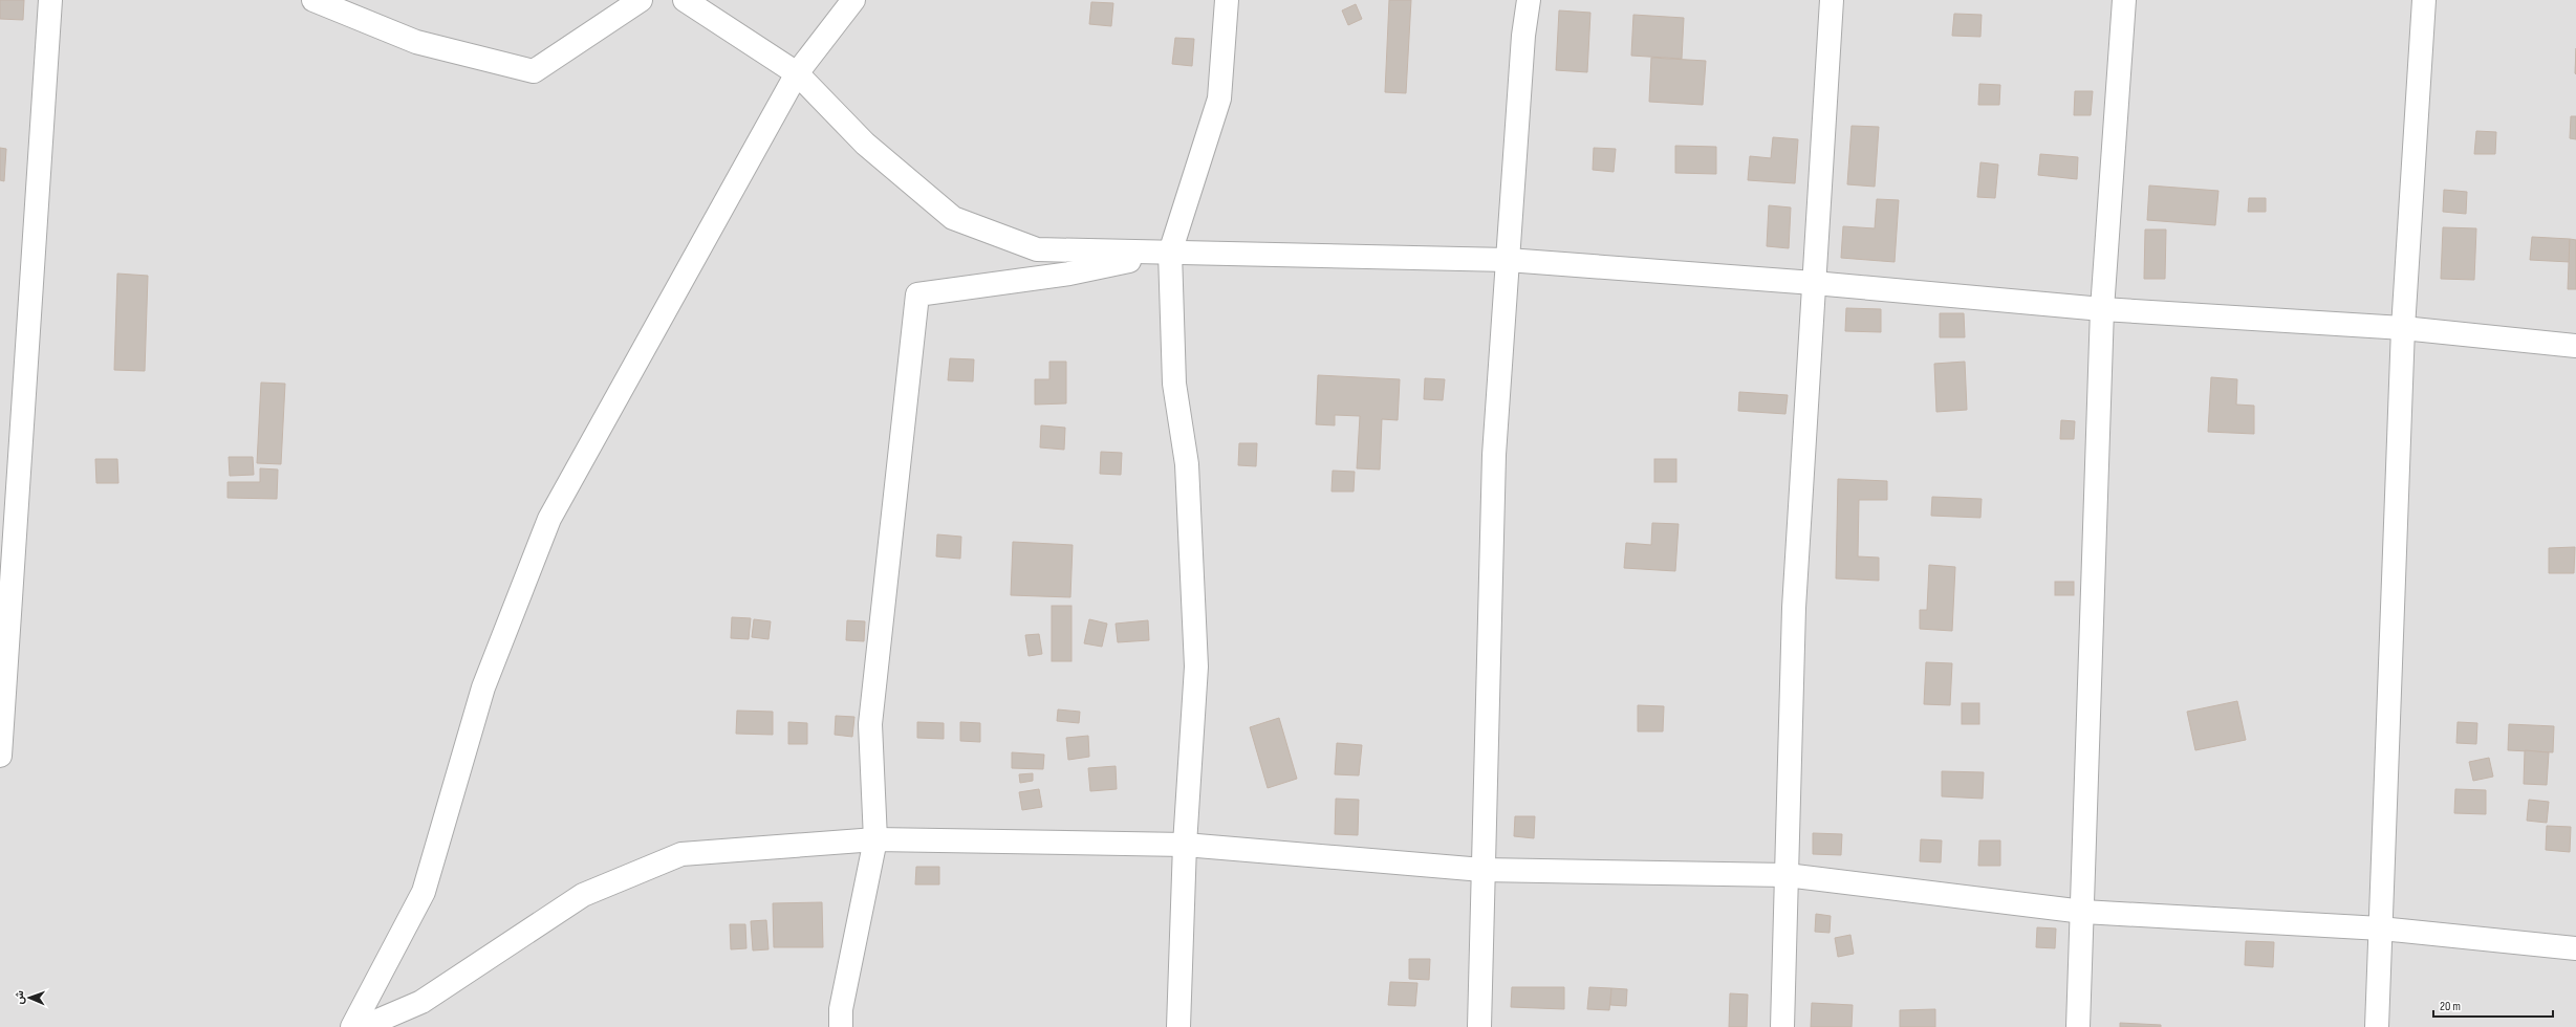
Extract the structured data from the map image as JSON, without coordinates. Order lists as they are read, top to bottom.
{
  "scale_bar": "20 m",
  "north": "left"
}
